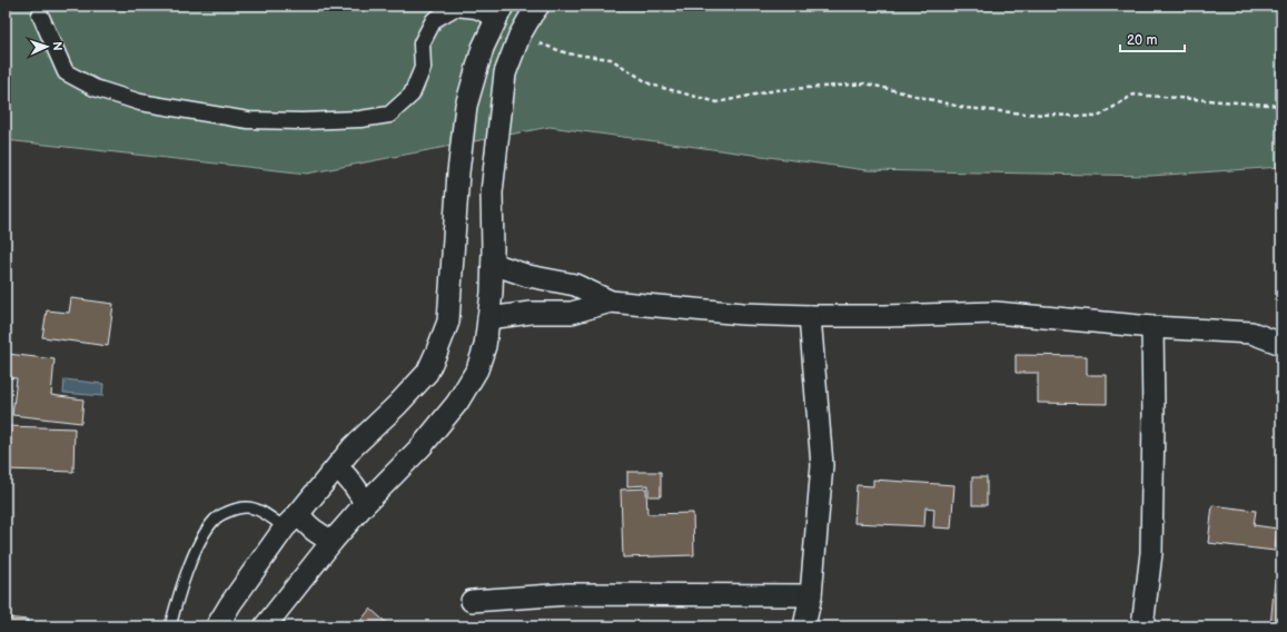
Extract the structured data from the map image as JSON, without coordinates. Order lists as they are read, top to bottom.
{
  "scale_bar": "20 m",
  "north": "right"
}
